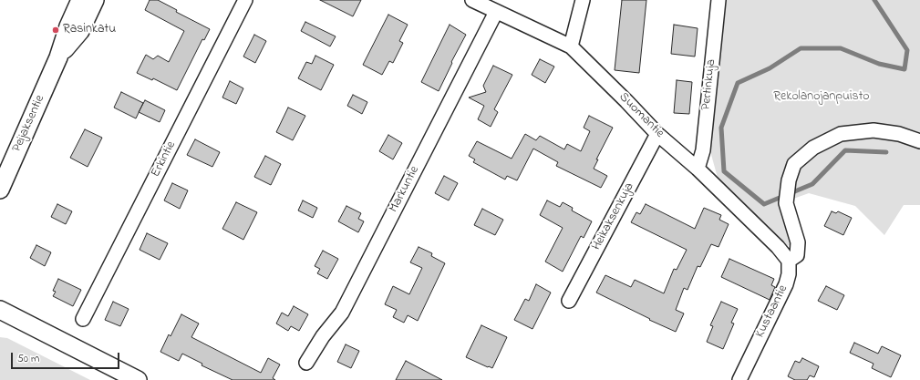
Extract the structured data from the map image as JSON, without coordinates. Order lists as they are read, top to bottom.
{
  "streets": {
    "main road": ["Peijaksentie"],
    "street": [
      "Pertinkuja",
      "Suomantie",
      "Erkintie",
      "Markuntie",
      "Heikaksenkuja",
      "Kustaantie"
    ]
  },
  "crossings": [
    ["Pertinkuja", "Suomantie"],
    ["Suomantie", "Markuntie"],
    ["Suomantie", "Heikaksenkuja"],
    ["Suomantie", "Kustaantie"]
  ],
  "parks": ["Rekolanojanpuisto"],
  "places": ["Rasinkatu"],
  "scale_bar": "50 m"
}
